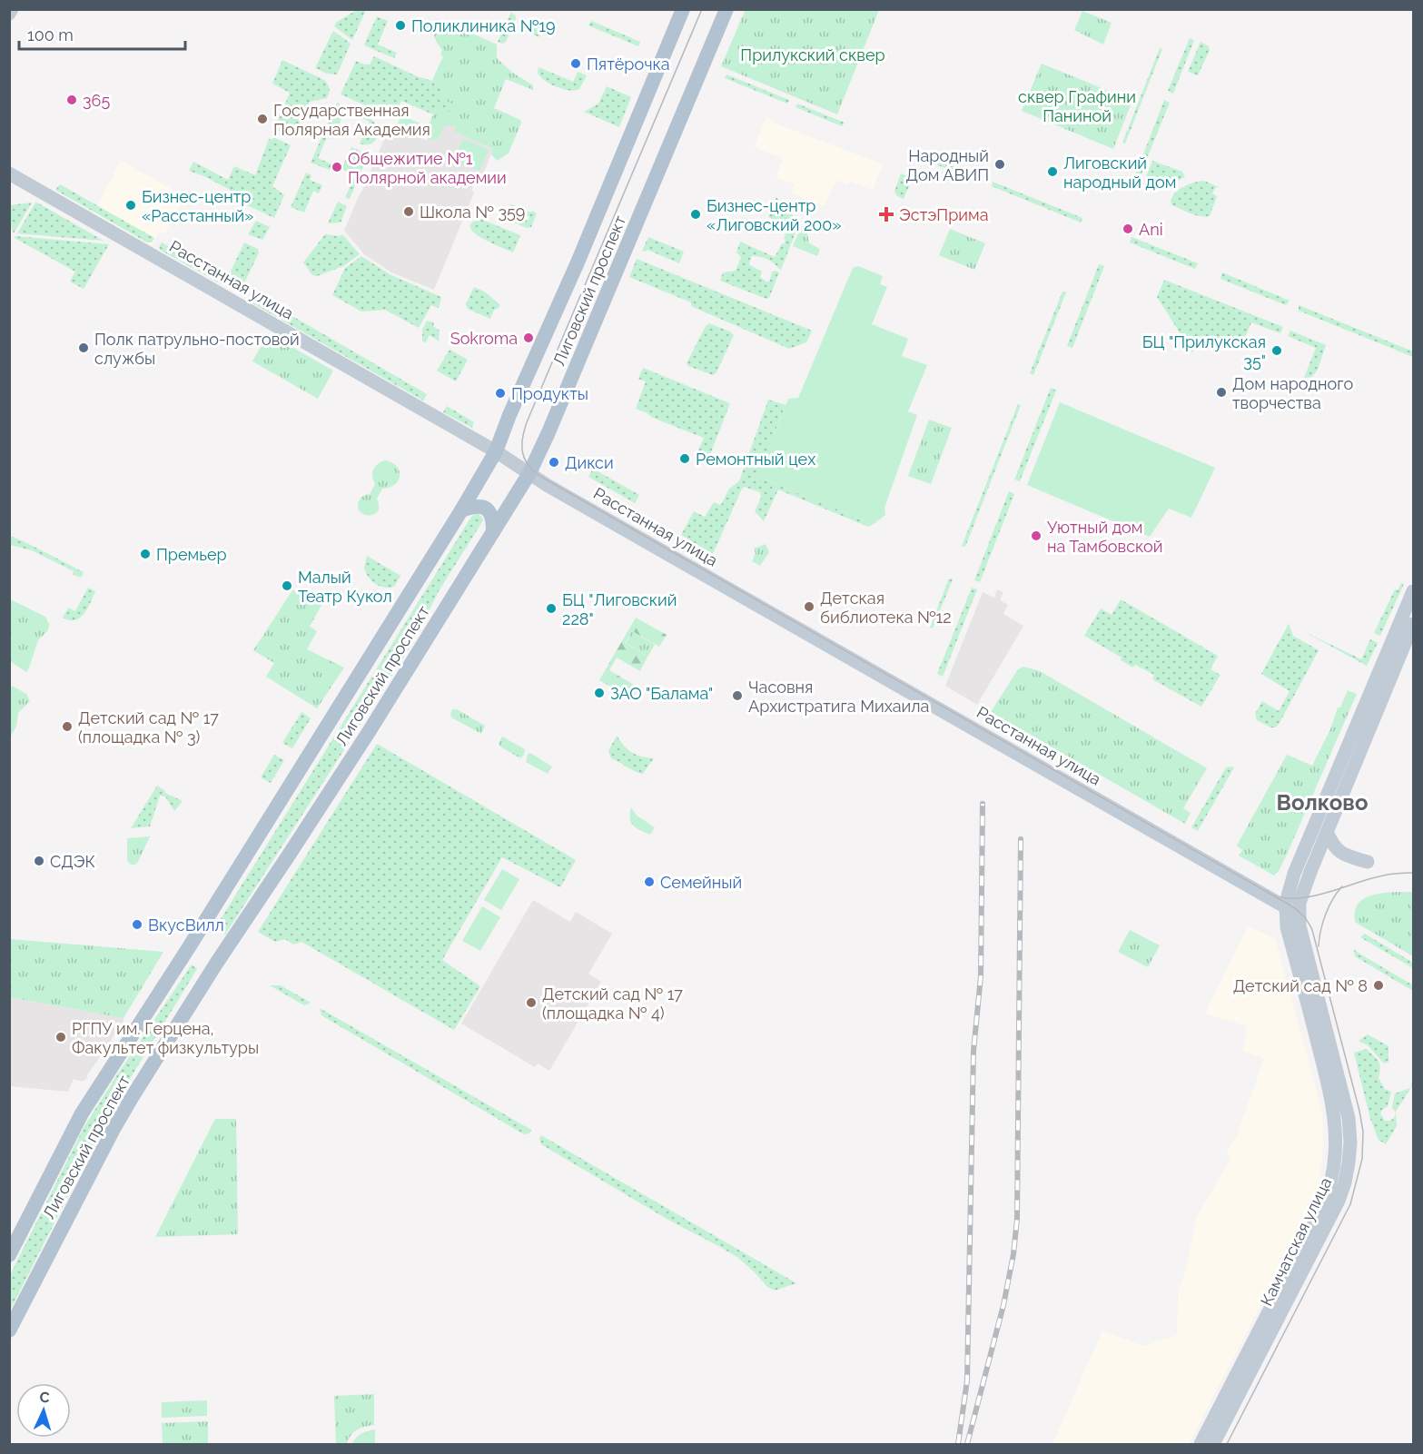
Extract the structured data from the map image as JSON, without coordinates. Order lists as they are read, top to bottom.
{
  "streets": {
    "main road": ["Расстанная улица", "Лиговский проспект", "Камчатская улица"]
  },
  "crossings": [
    ["Расстанная улица", "Лиговский проспект"],
    ["Расстанная улица", "Камчатская улица"]
  ],
  "districts": ["Волково"],
  "parks": ["Прилукский сквер", "сквер Графини Паниной"],
  "places": {
    "other": [
      "Поликлиника №19",
      "Пятёрочка",
      "365",
      "Государственная Полярная Академия",
      "Народный Дом АВИП",
      "Общежитие №1 Полярной академии",
      "Лиговский народный дом",
      "Бизнес-центр «Расстанный»",
      "Школа № 359",
      "Бизнес-центр «Лиговский 200»",
      "Ani",
      "Sokroma",
      "Полк патрульно-постовой службы",
      "БЦ \"Прилукская 35\"",
      "Дом народного творчества",
      "Продукты",
      "Ремонтный цех",
      "Дикси",
      "Уютный дом на Тамбовской",
      "Премьер",
      "Малый Театр Кукол",
      "Детская библиотека №12",
      "БЦ \"Лиговский 228\"",
      "ЗАО \"Балама\"",
      "Часовня Архистратига Михаила",
      "Детский сад № 17 (площадка № 3)",
      "СДЭК",
      "Семейный",
      "ВкусВилл",
      "Детский сад № 8",
      "Детский сад № 17 (площадка № 4)",
      "РГПУ им. Герцена, Факультет физкультуры"
    ],
    "health": ["ЭстэПрима"]
  },
  "scale_bar": "100 m",
  "north": "top"
}
